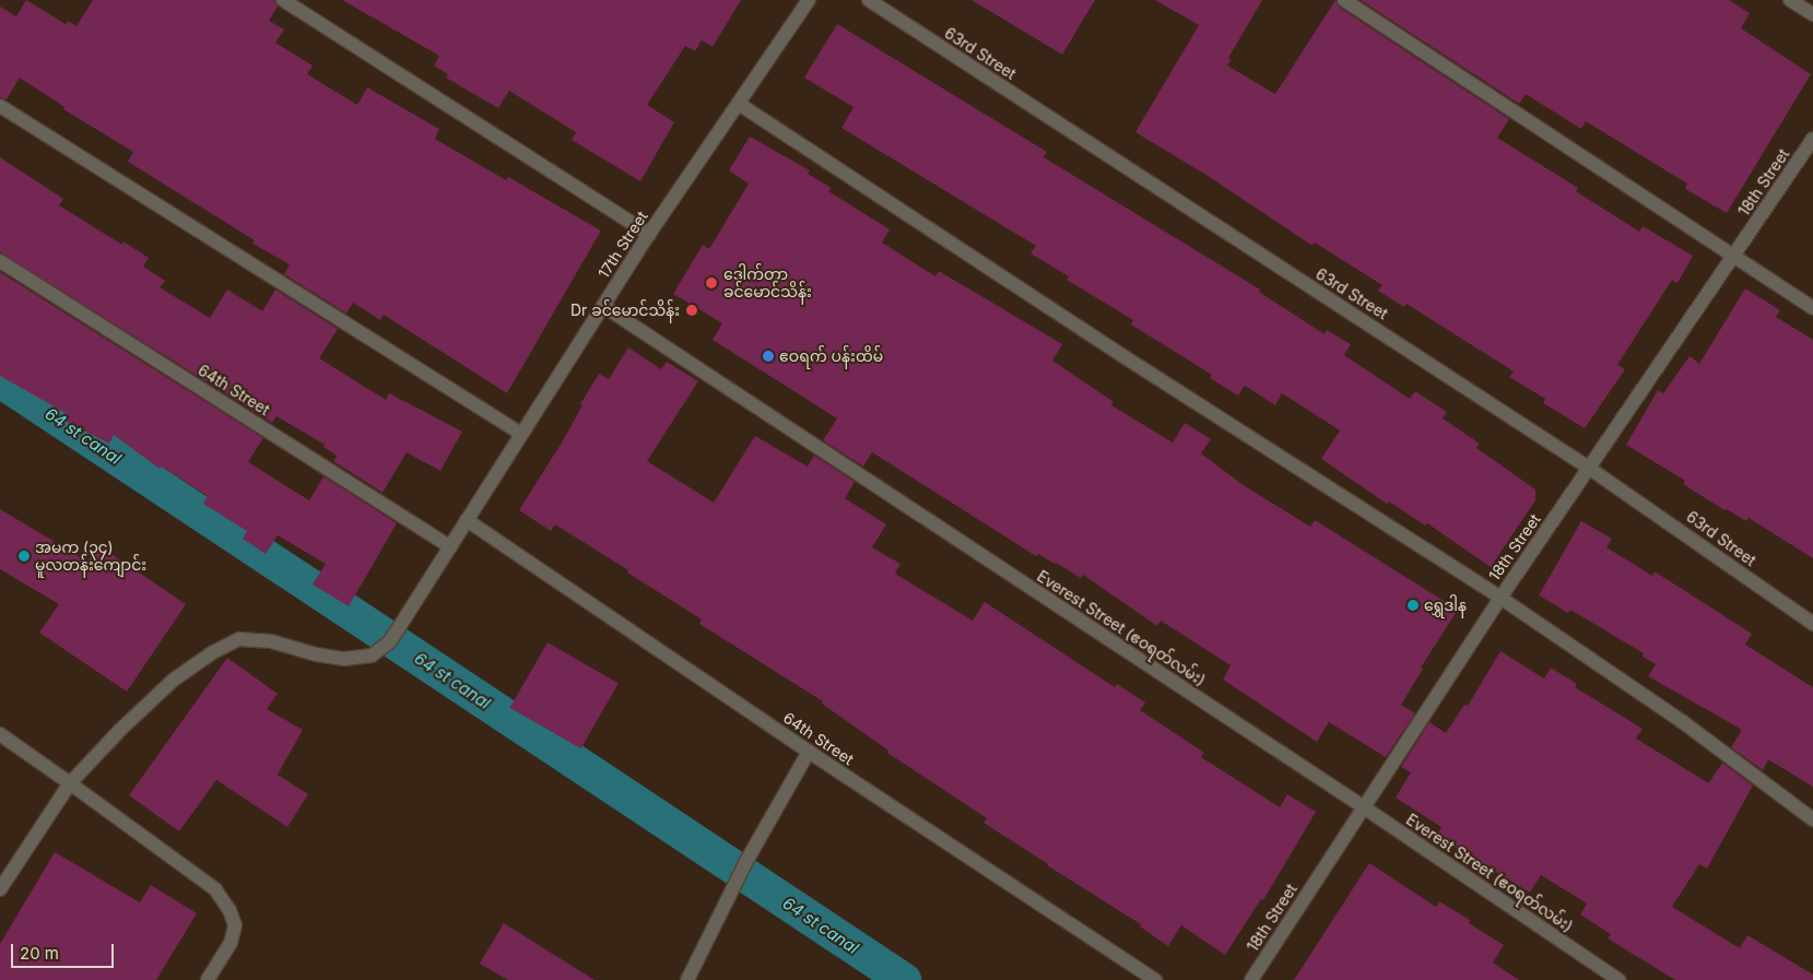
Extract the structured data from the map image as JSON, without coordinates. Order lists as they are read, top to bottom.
{
  "streets": {
    "street": [
      "63rd Street",
      "18th Street",
      "17th Street",
      "64th Street",
      "Everest Street (ဧ၀ရတ်လမ်း)"
    ]
  },
  "crossings": [
    ["63rd Street", "18th Street"],
    ["18th Street", "Everest Street (ဧ၀ရတ်လမ်း)"],
    ["17th Street", "64th Street"],
    ["17th Street", "Everest Street (ဧ၀ရတ်လမ်း)"]
  ],
  "water": ["64 st canal"],
  "places": [
    "ဒေါက်တာ ခင်မောင်သိန်း",
    "Dr ခင်မောင်သိန်း",
    "ဧဝရက် ပန်းထိမ်",
    "အမက (၃၄) မူလတန်းကျောင်း",
    "ရွှေဒါန"
  ],
  "scale_bar": "20 m"
}
